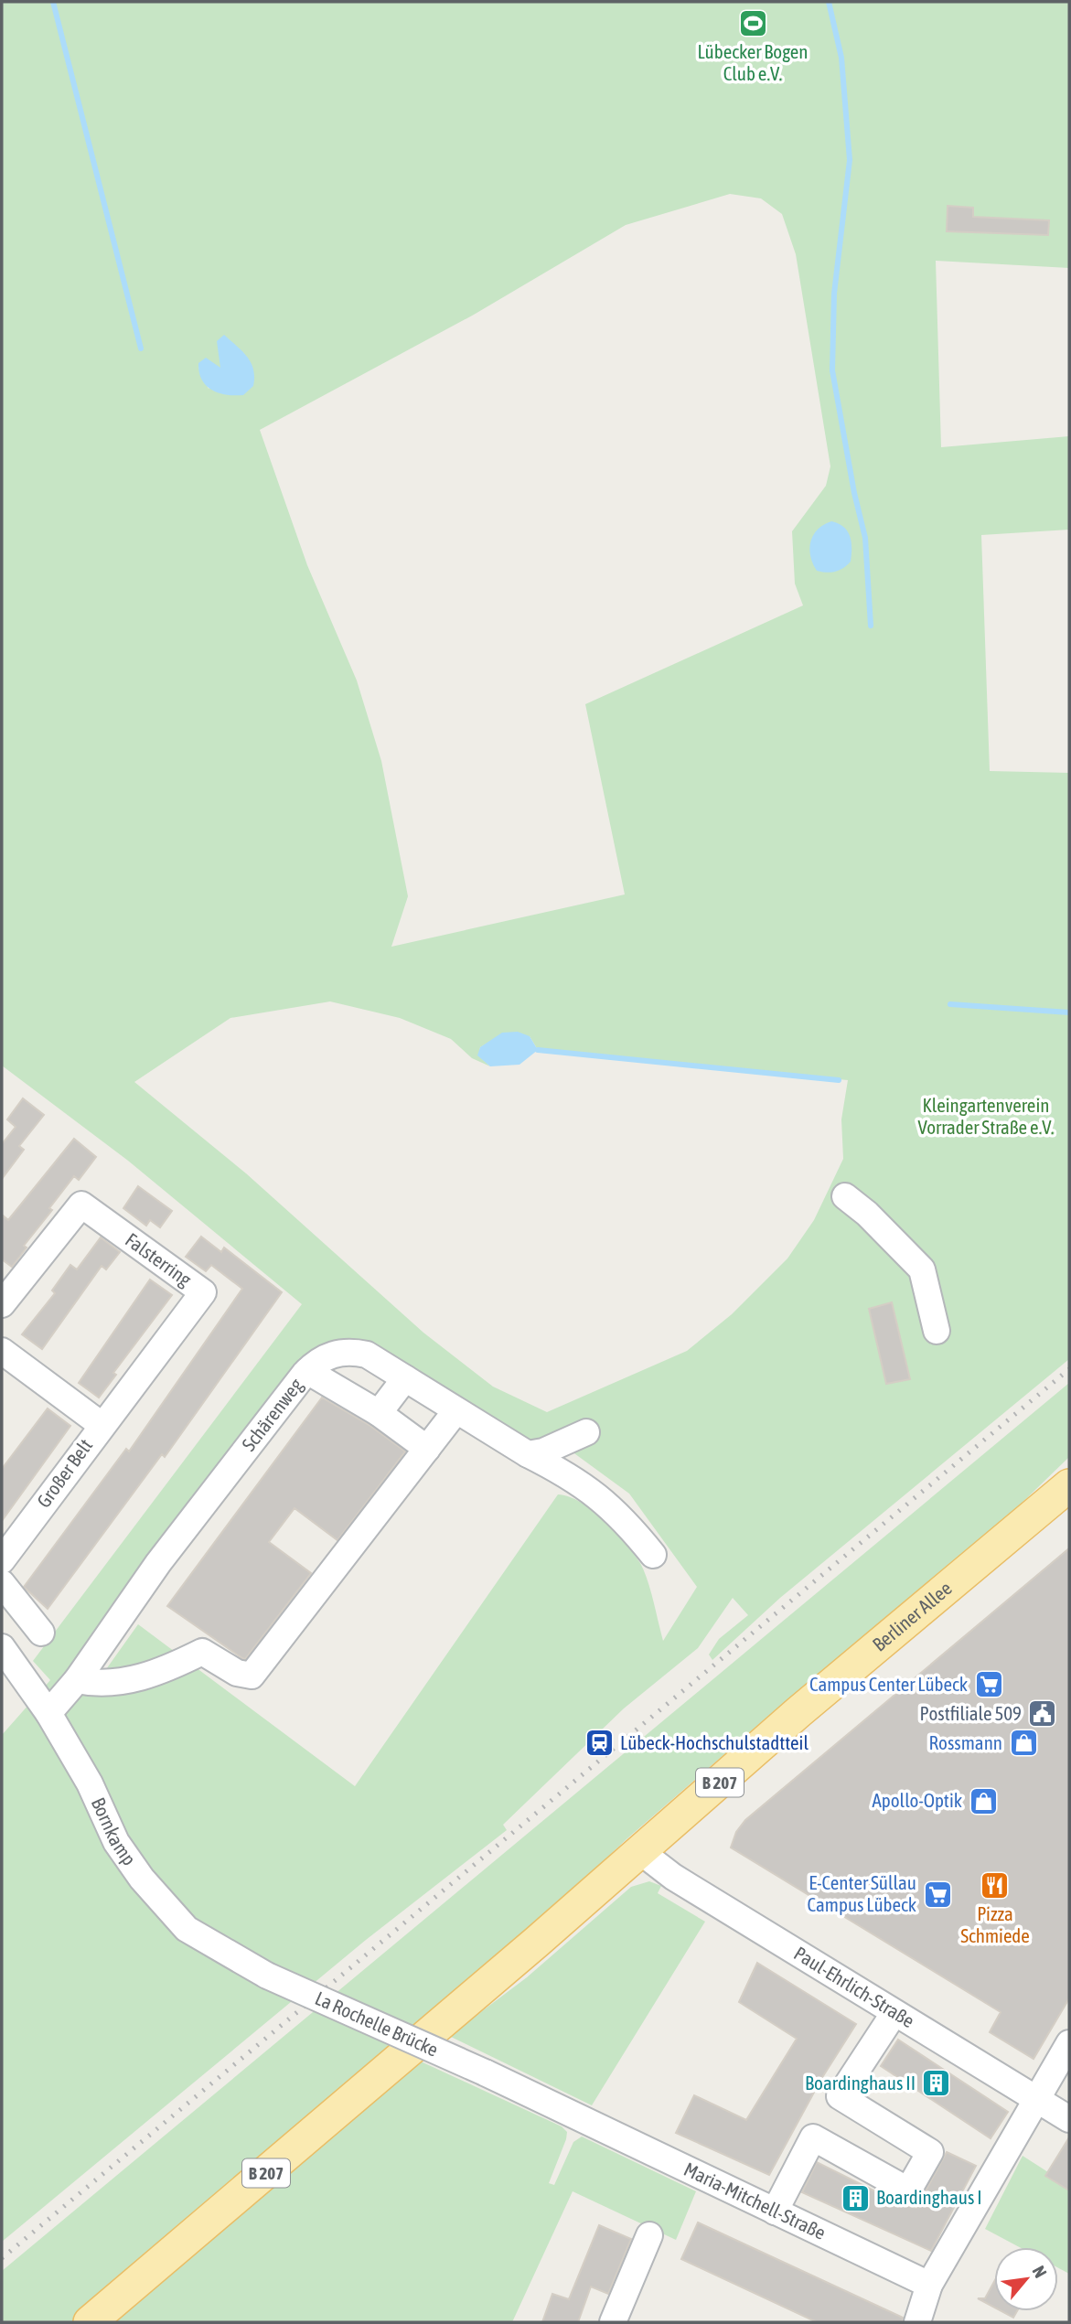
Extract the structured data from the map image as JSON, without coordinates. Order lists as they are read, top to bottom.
{
  "streets": {
    "main road": ["Berliner Allee", "B 207"],
    "street": [
      "Falsterring",
      "Schärenweg",
      "Großer Belt",
      "Bornkamp",
      "Paul-Ehrlich-Straße",
      "La Rochelle Brücke",
      "Maria-Mitchell-Straße"
    ]
  },
  "crossings": [
    ["Falsterring", "Großer Belt"],
    ["Schärenweg", "Bornkamp"],
    ["Berliner Allee", "B 207"],
    ["Berliner Allee", "Paul-Ehrlich-Straße"],
    ["B 207", "Paul-Ehrlich-Straße"],
    ["Bornkamp", "La Rochelle Brücke"],
    ["La Rochelle Brücke", "Maria-Mitchell-Straße"]
  ],
  "parks": ["Kleingartenverein Vorrader Straße e.V."],
  "places": {
    "sports": ["Lübecker Bogen Club e.V."],
    "supermarket": ["Campus Center Lübeck", "E-Center Süllau Campus Lübeck"],
    "public building": ["Postfiliale 509"],
    "station": ["Lübeck-Hochschulstadtteil"],
    "shop": ["Rossmann", "Apollo-Optik"],
    "restaurant": ["Pizza Schmiede"],
    "building": ["Boardinghaus II", "Boardinghaus I"]
  },
  "north": "top right"
}
